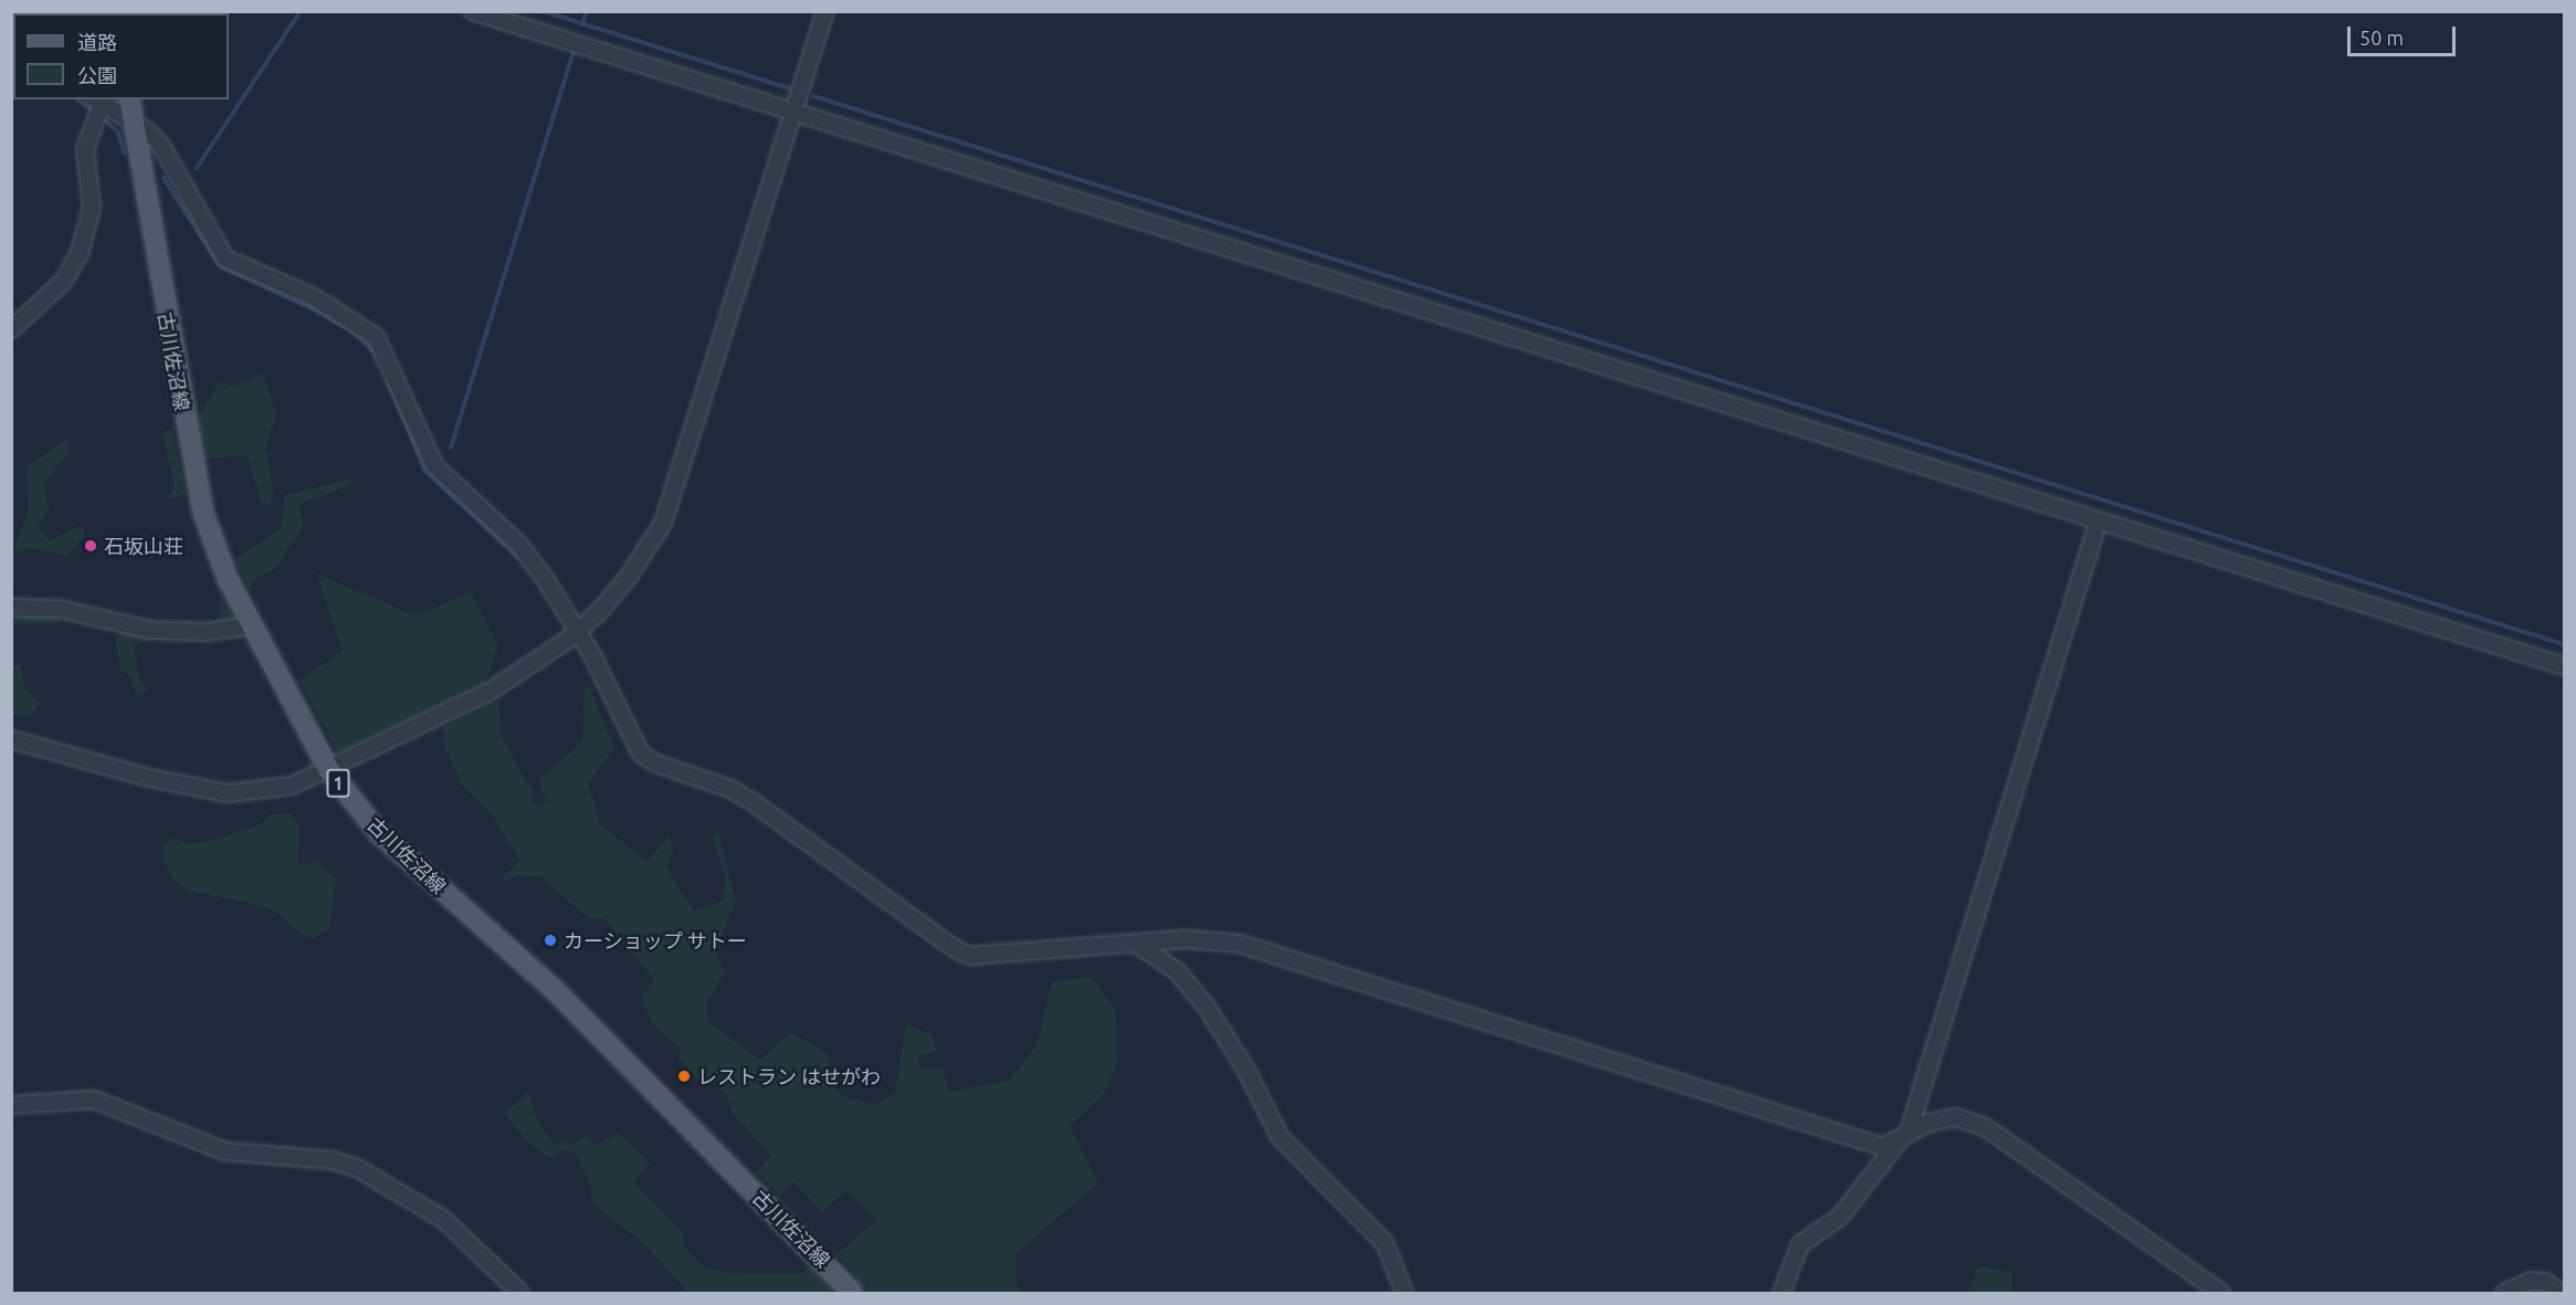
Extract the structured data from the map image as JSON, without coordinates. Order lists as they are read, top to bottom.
{
  "streets": {
    "main road": ["古川佐沼線", "1"]
  },
  "places": ["石坂山荘", "カーショップ サトー", "レストラン はせがわ"],
  "legend": ["道路", "公園"],
  "scale_bar": "50 m"
}
